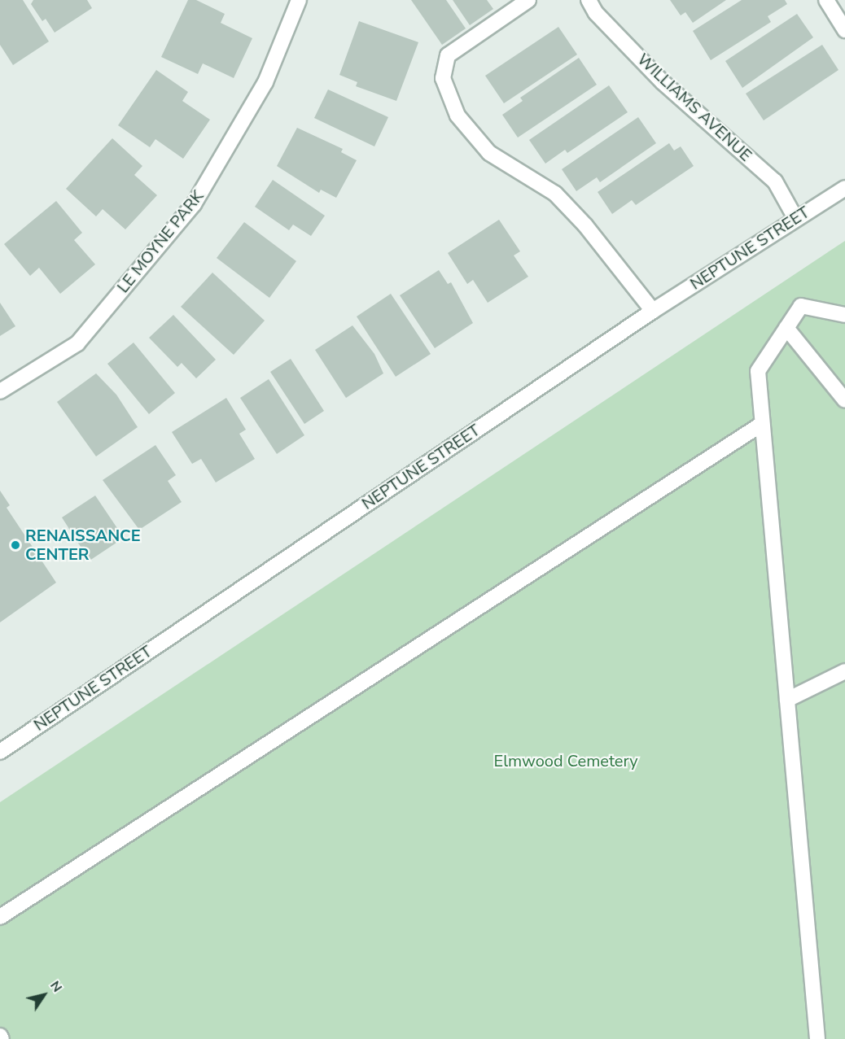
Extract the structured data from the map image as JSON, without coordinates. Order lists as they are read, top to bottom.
{
  "streets": {
    "street": ["WILLIAMS AVENUE", "LE MOYNE PARK", "NEPTUNE STREET"]
  },
  "crossings": [
    ["WILLIAMS AVENUE", "NEPTUNE STREET"]
  ],
  "parks": ["Elmwood Cemetery"],
  "places": ["RENAISSANCE CENTER"],
  "north": "top right"
}
